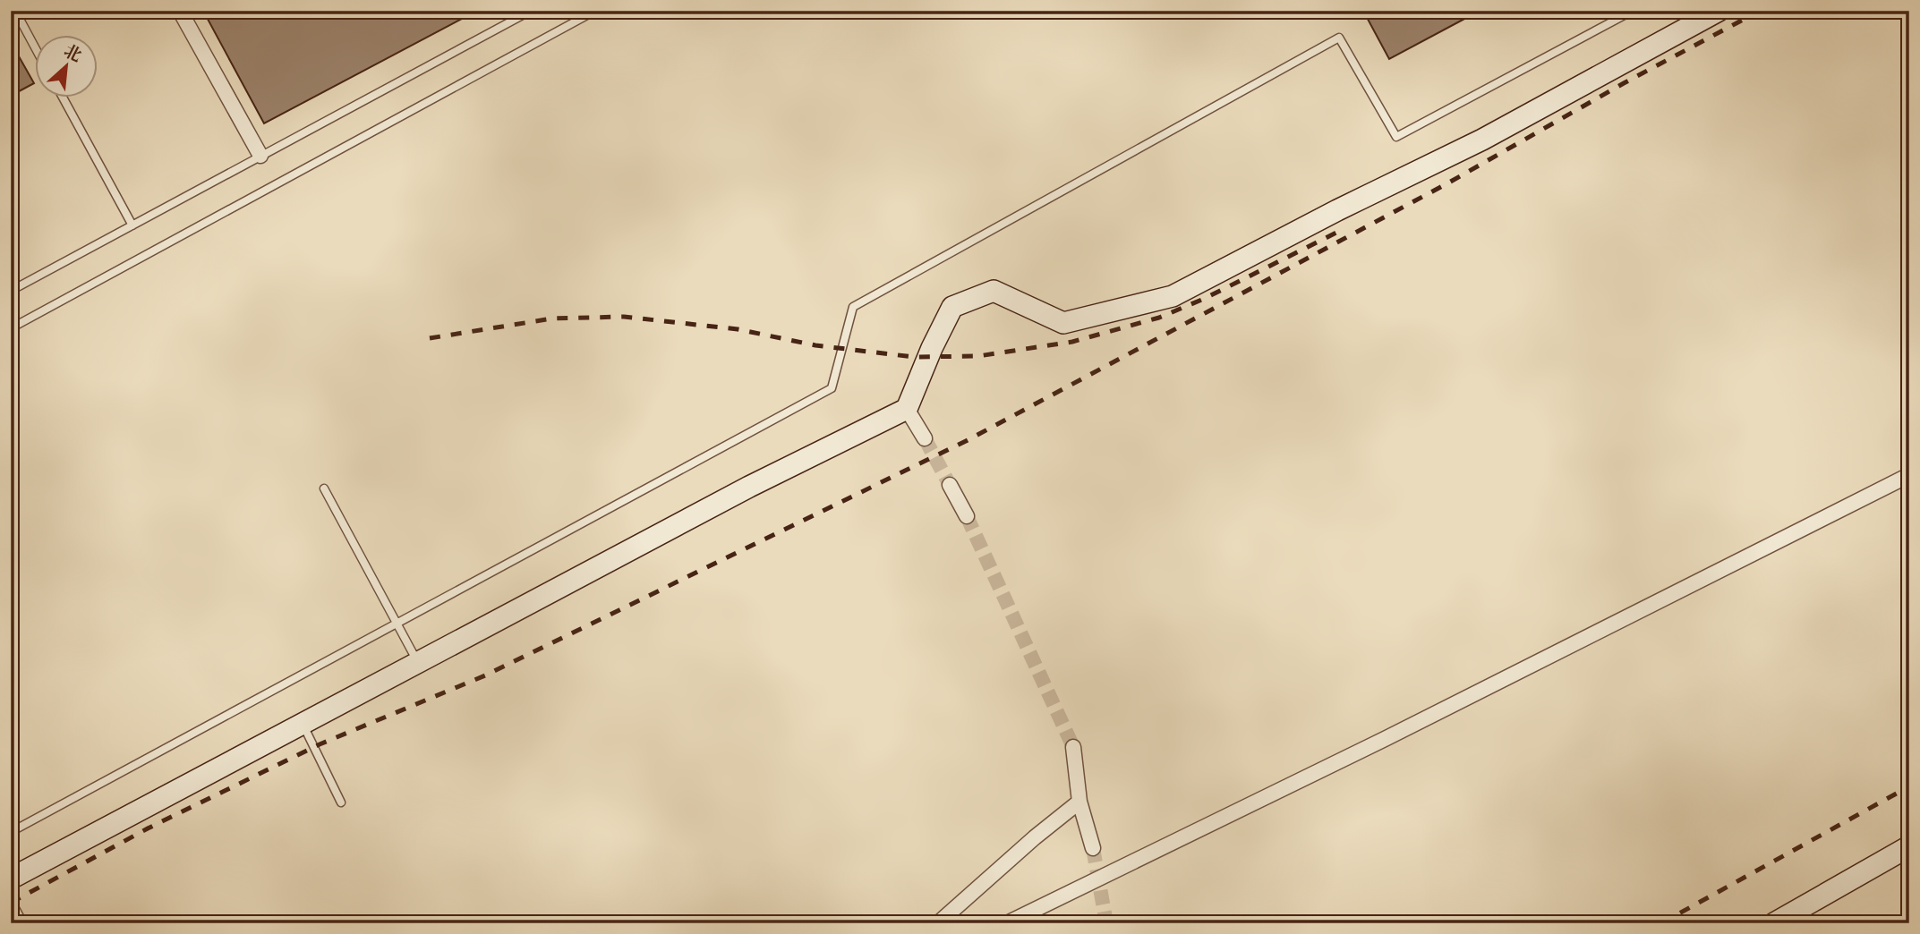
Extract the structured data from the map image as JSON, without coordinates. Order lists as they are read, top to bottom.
{
  "north": "top right"
}
